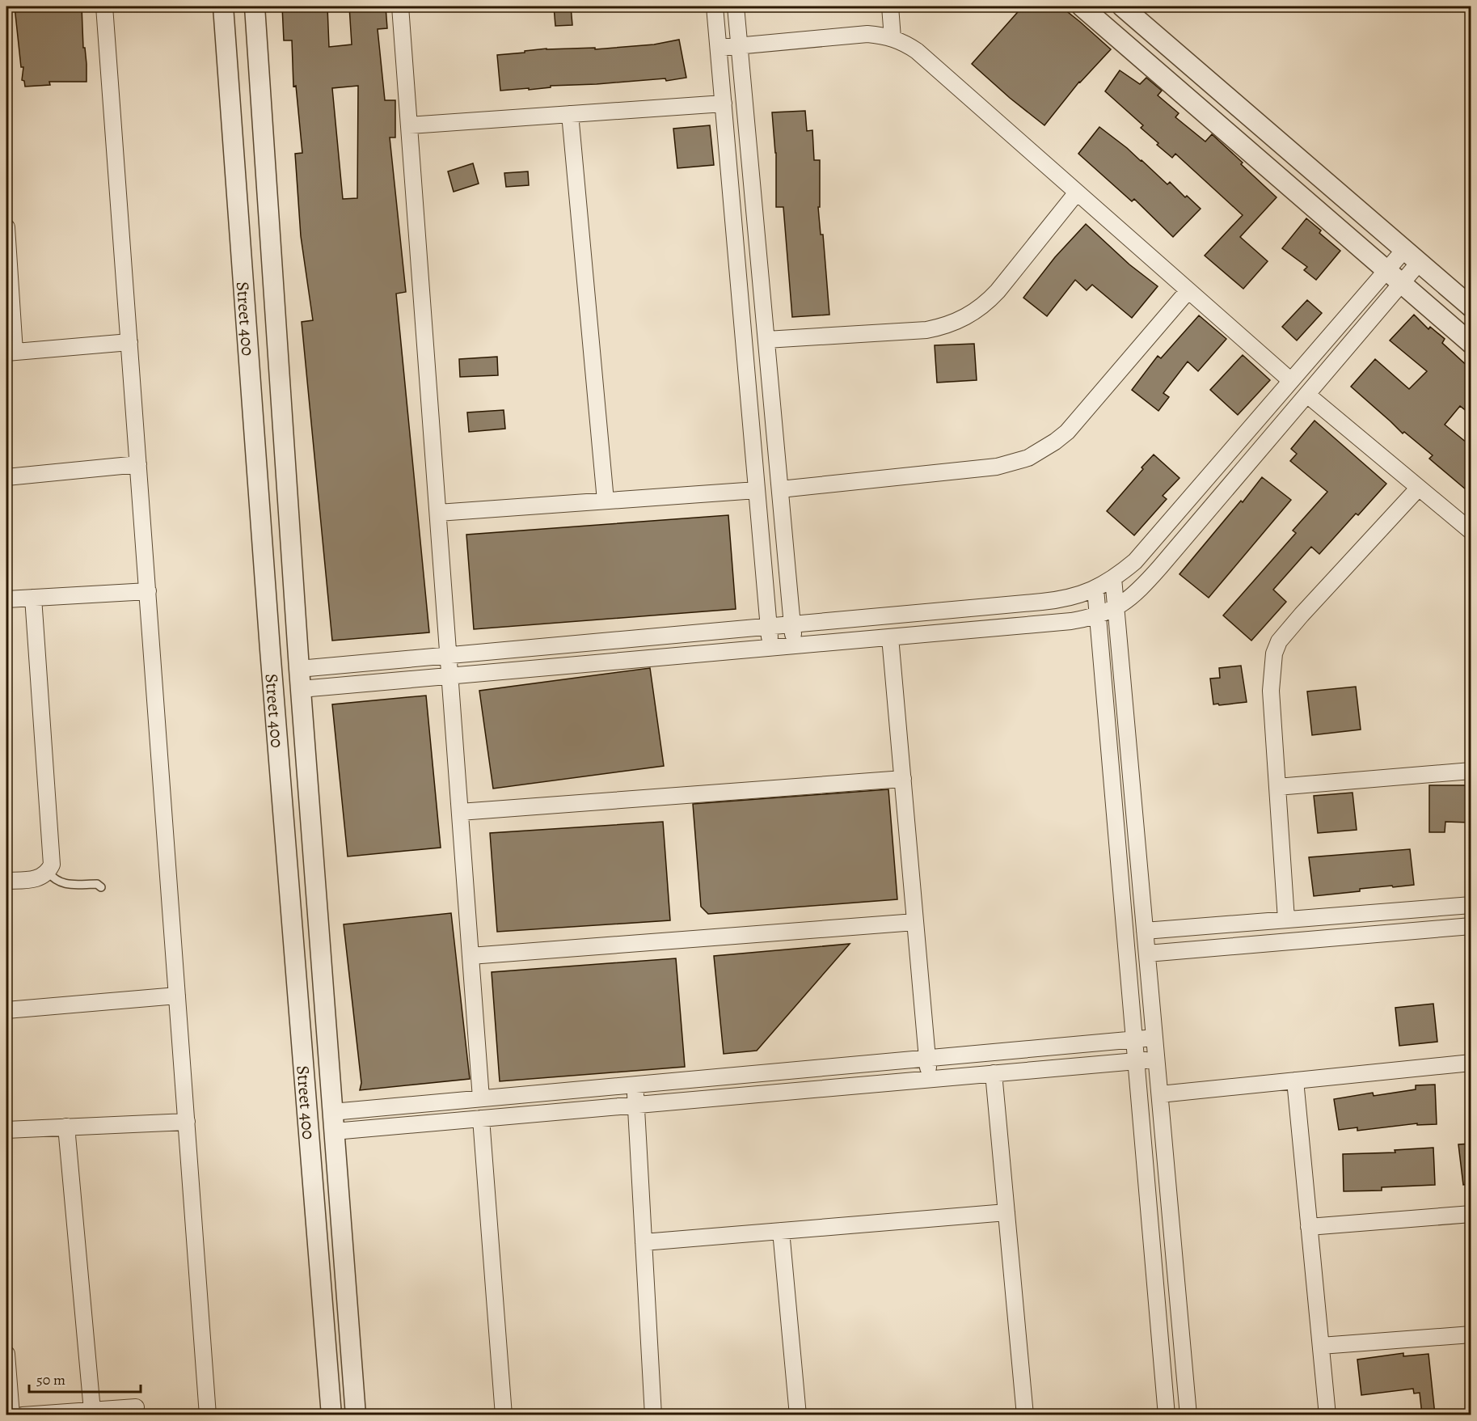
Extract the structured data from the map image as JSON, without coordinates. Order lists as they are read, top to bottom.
{
  "streets": {
    "street": ["Street 400"]
  },
  "scale_bar": "50 m"
}
